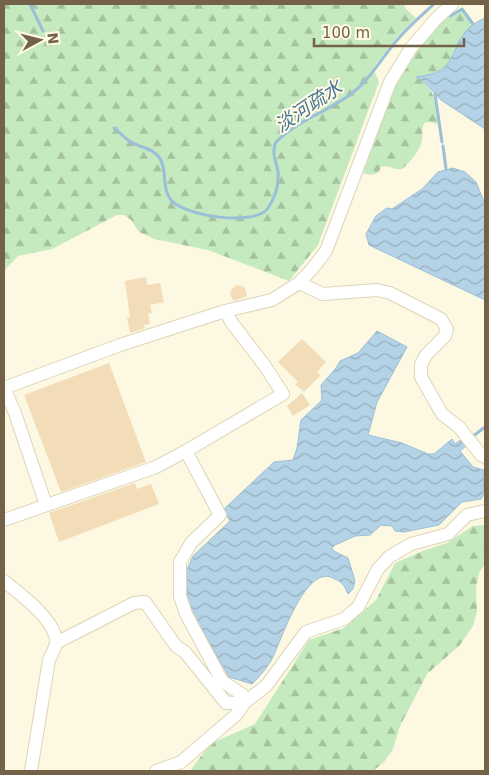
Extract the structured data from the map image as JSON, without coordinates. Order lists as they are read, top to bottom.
{
  "water": ["淡河疏水"],
  "scale_bar": "100 m",
  "north": "right"
}
